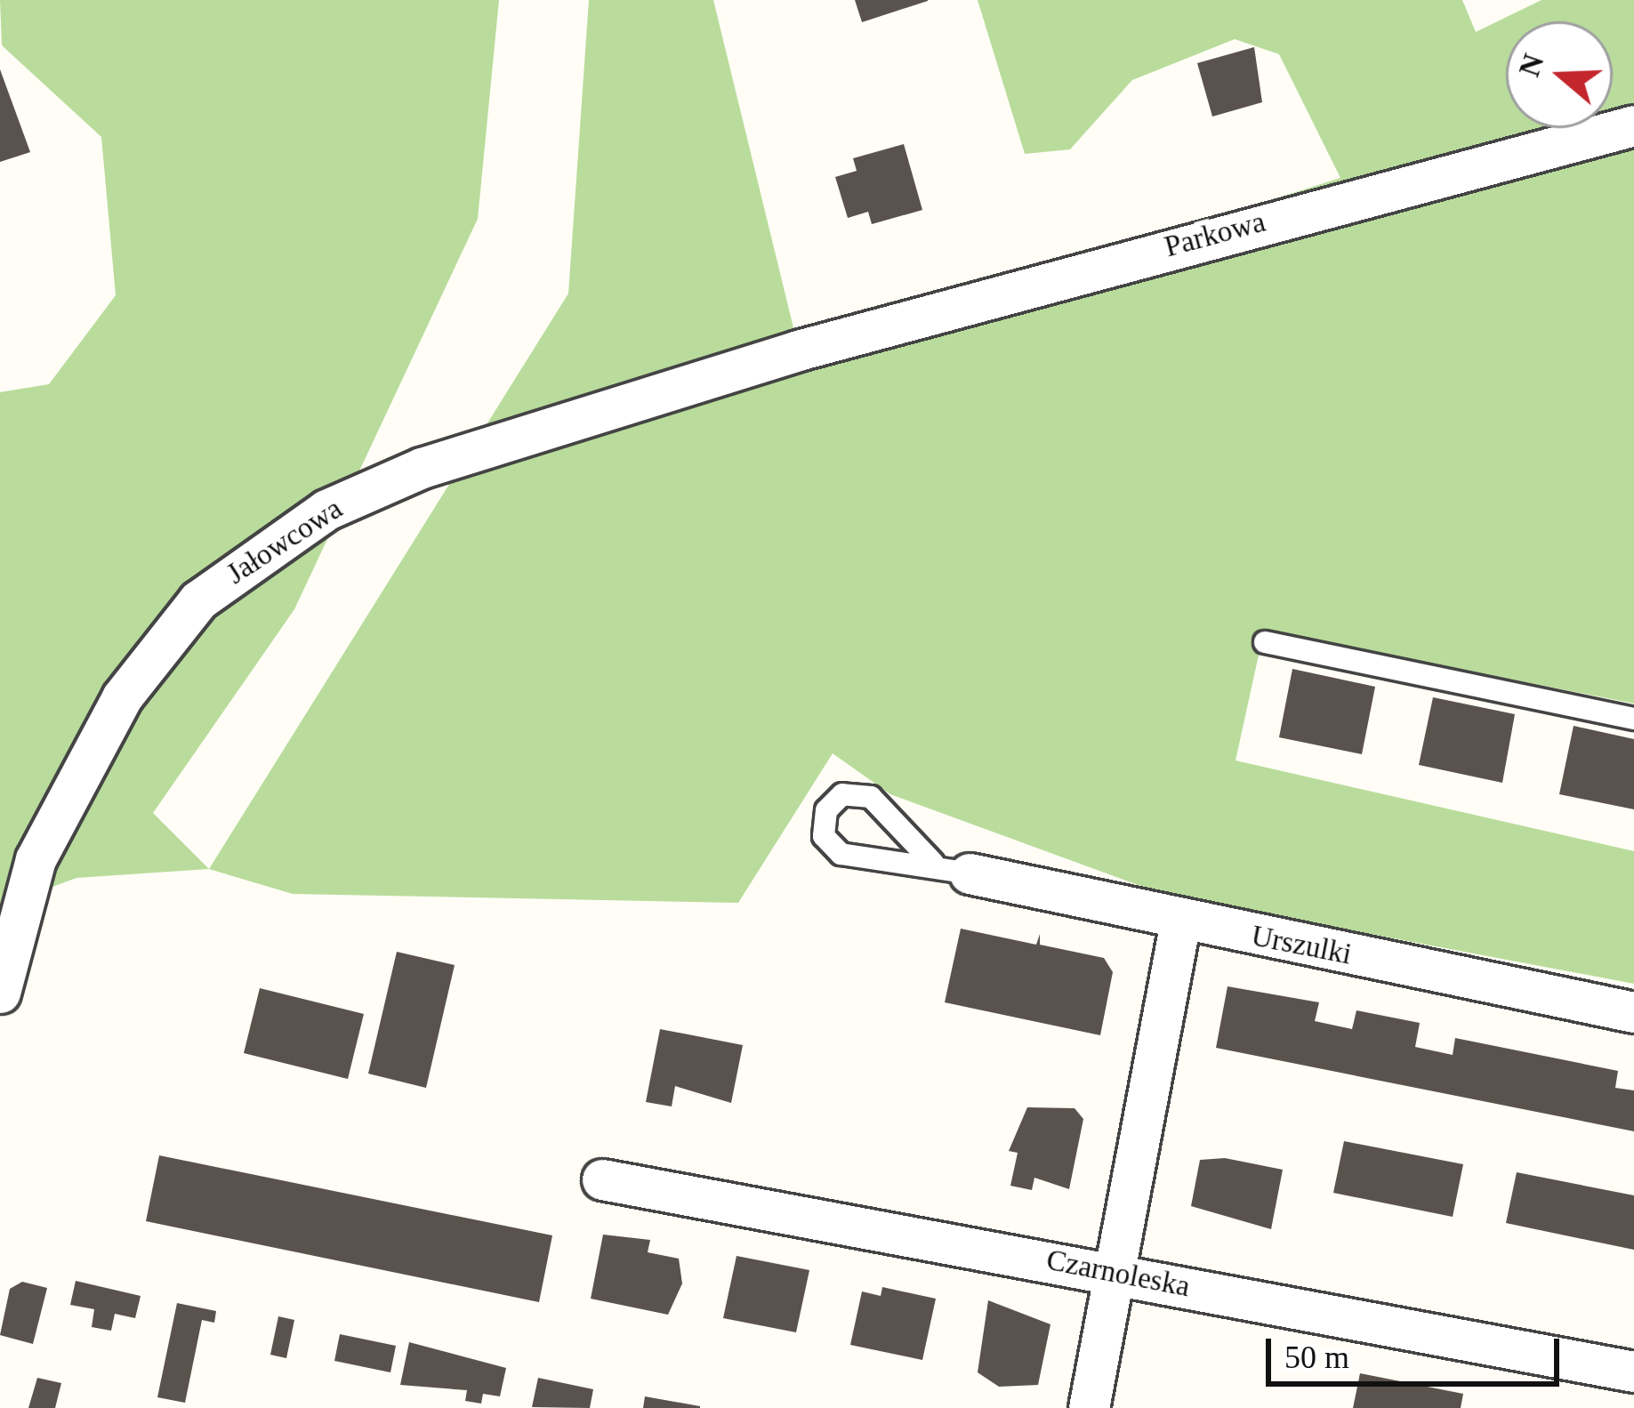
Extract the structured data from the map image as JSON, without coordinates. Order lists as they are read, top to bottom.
{
  "streets": {
    "street": [
      "Parkowa",
      "Jałowcowa",
      "Urszulki",
      "Czarnoleska"
    ]
  },
  "crossings": [
    ["Parkowa", "Jałowcowa"]
  ],
  "scale_bar": "50 m",
  "north": "left"
}
